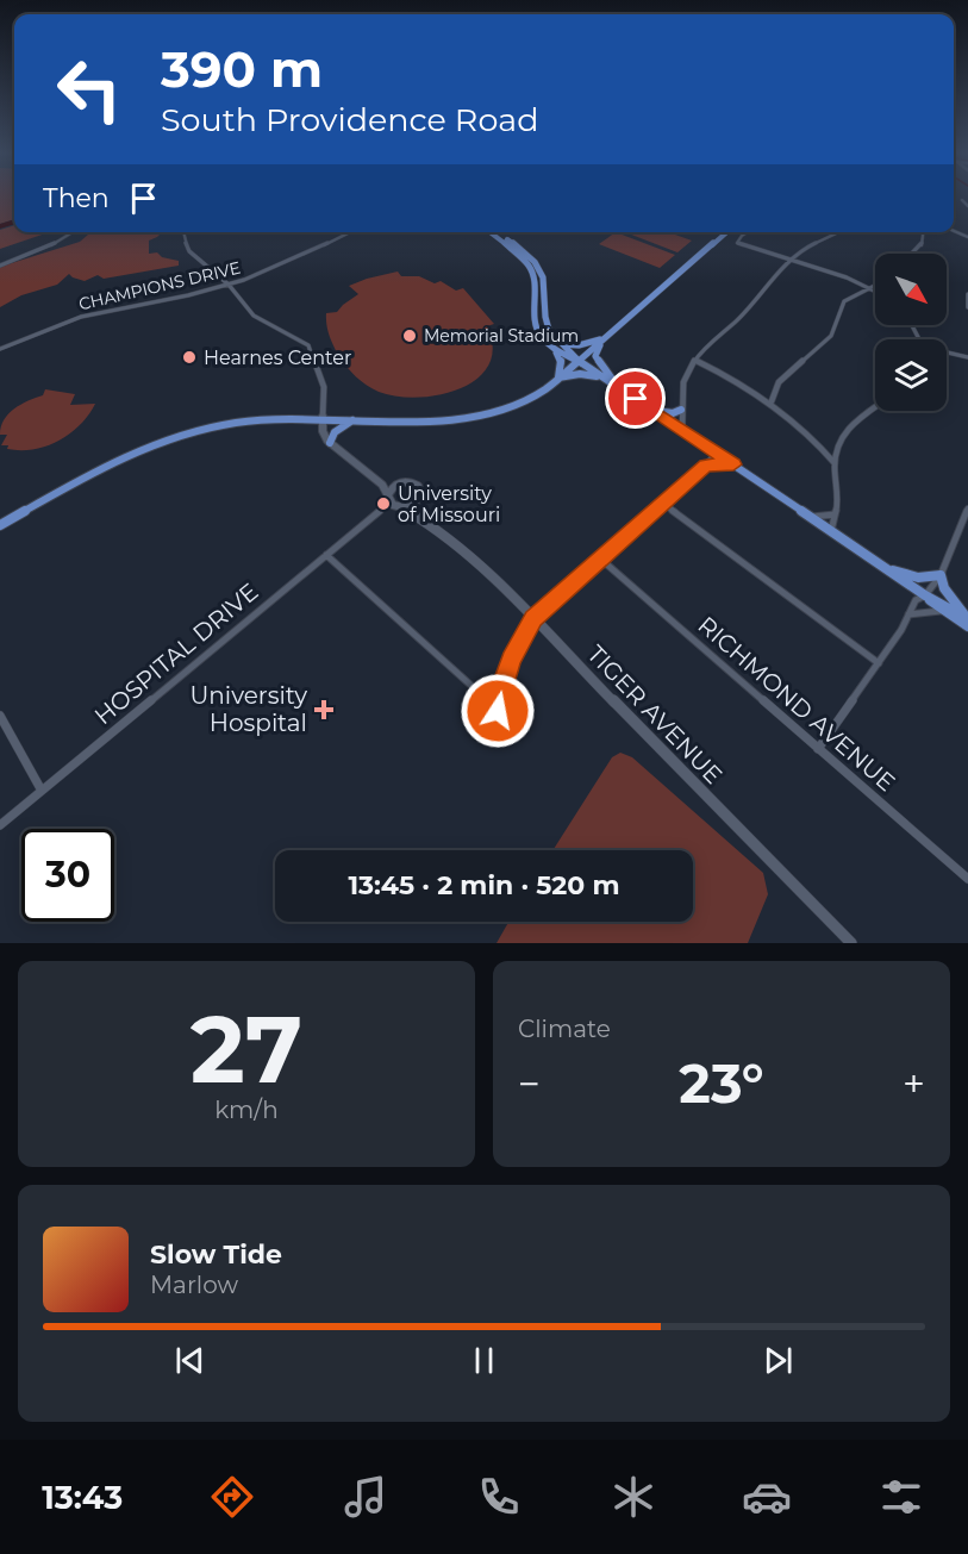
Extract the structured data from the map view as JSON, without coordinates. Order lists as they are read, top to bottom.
{
  "streets": {
    "street": [
      "CHAMPIONS DRIVE",
      "HOSPITAL DRIVE",
      "RICHMOND AVENUE",
      "TIGER AVENUE"
    ]
  },
  "crossings": [
    ["HOSPITAL DRIVE", "TIGER AVENUE"]
  ],
  "places": {
    "other": ["Memorial Stadium", "Hearnes Center", "University of Missouri"],
    "health": ["University Hospital"]
  },
  "north": "bottom right",
  "page": {
    "turn": ["390 m", "South Providence Road"],
    "then": "Then",
    "limit": "30",
    "trip": "13:45 · 2 min · 520 m",
    "tile": [
      ["27", "km/h"],
      "Climate"
    ],
    "heat": ["−", "23°", "+"],
    "song": ["Slow Tide", "Marlow"],
    "tabs": "13:43"
  }
}
